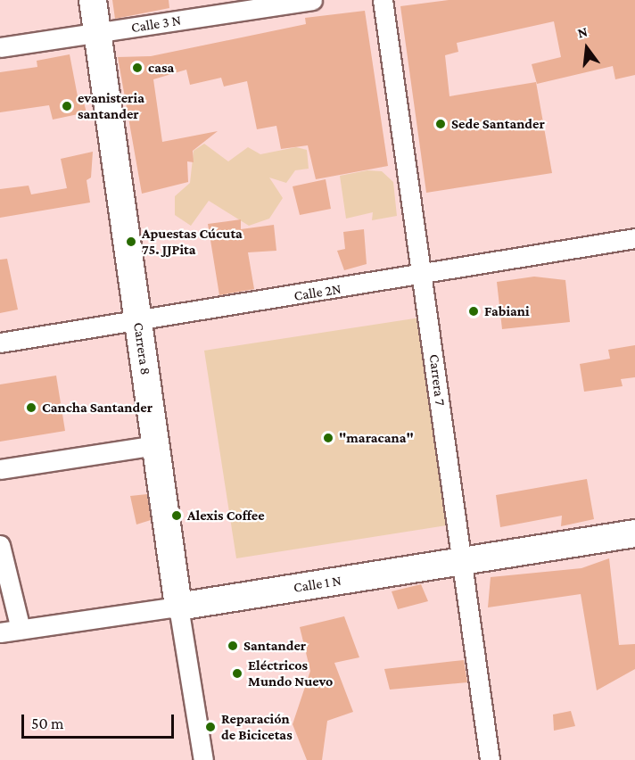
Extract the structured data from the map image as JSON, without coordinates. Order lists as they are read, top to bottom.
{
  "streets": {
    "street": [
      "Calle 3 N",
      "Calle 2N",
      "Carrera 8",
      "Carrera 7",
      "Calle 1 N"
    ]
  },
  "crossings": [
    ["Calle 3 N", "Carrera 8"],
    ["Calle 2N", "Carrera 8"],
    ["Calle 2N", "Carrera 7"],
    ["Carrera 8", "Calle 1 N"],
    ["Carrera 7", "Calle 1 N"]
  ],
  "places": [
    "casa",
    "evanisteria santander",
    "Sede Santander",
    "Apuestas Cúcuta 75. JJPita",
    "Fabiani",
    "Cancha Santander",
    "\"maracana\"",
    "Alexis Coffee",
    "Santander",
    "Eléctricos Mundo Nuevo",
    "Reparación de Bicicetas"
  ],
  "scale_bar": "50 m",
  "north": "top"
}
